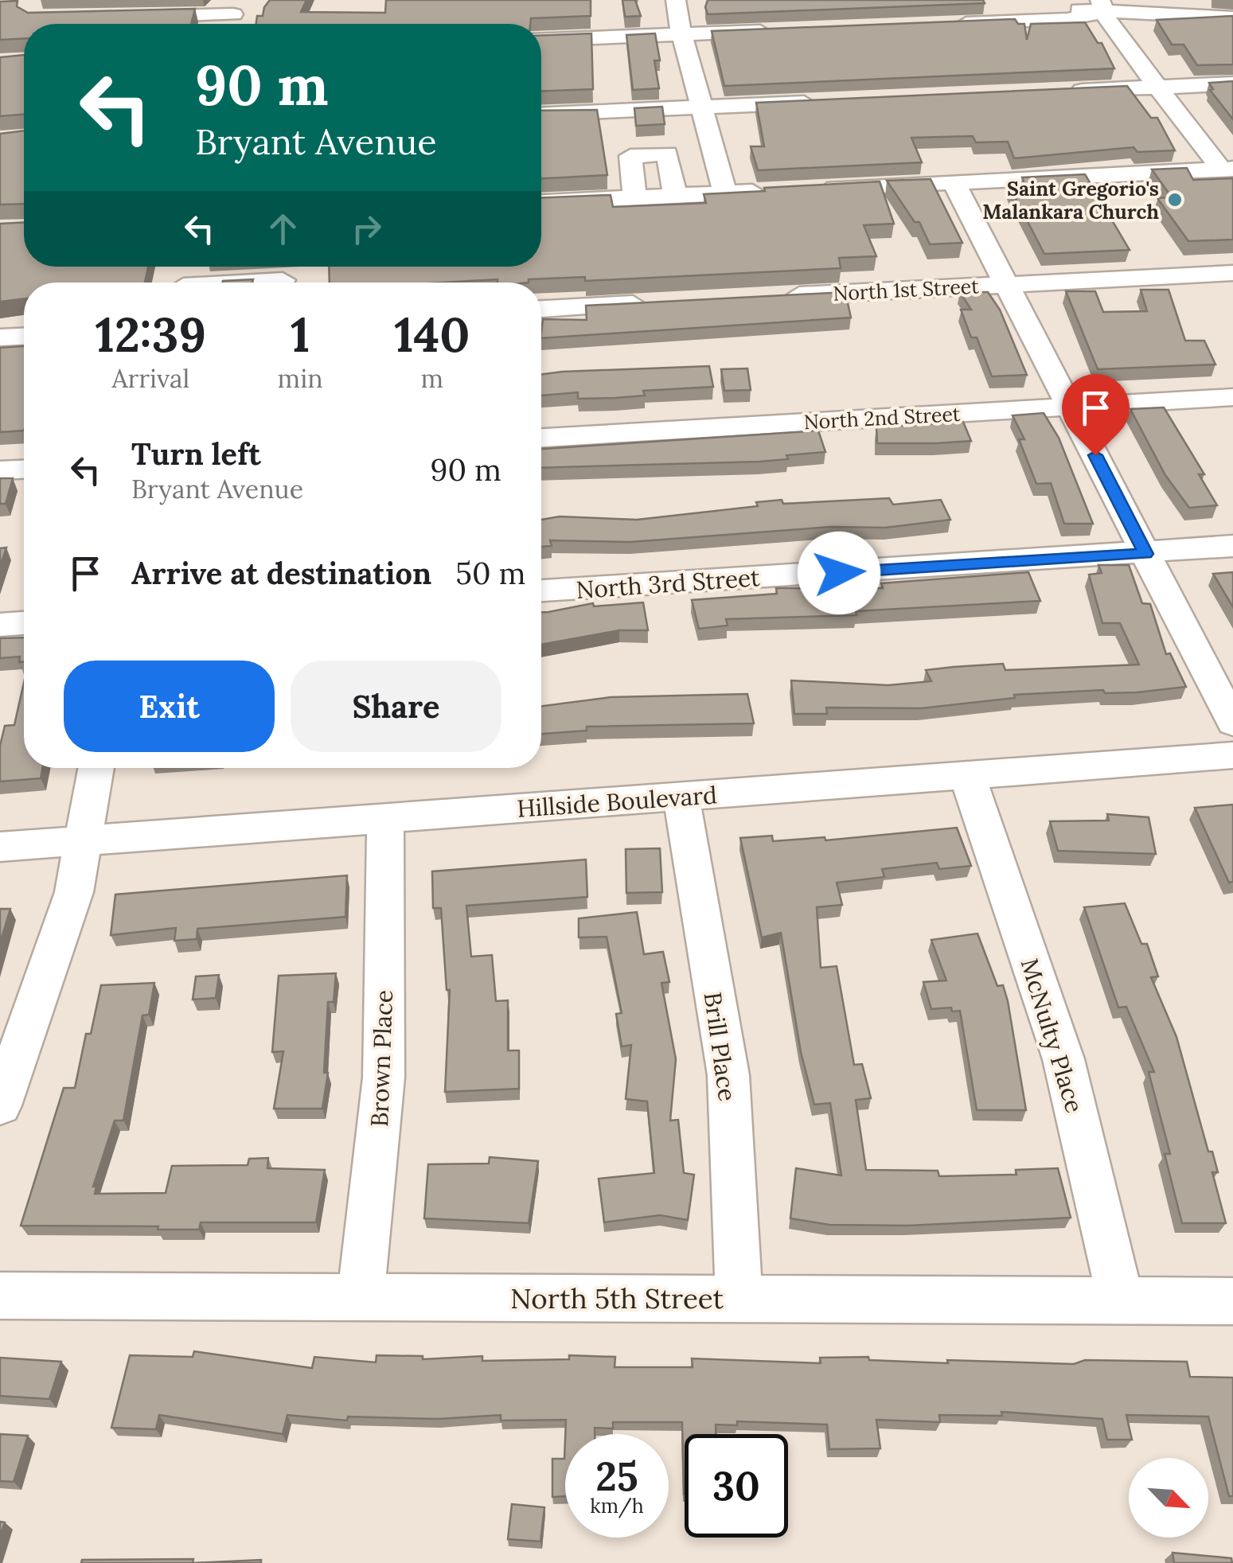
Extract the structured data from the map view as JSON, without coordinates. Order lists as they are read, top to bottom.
{
  "streets": {
    "street": [
      "North 1st Street",
      "North 2nd Street",
      "North 3rd Street",
      "Hillside Boulevard",
      "McNulty Place",
      "Brill Place",
      "Brown Place",
      "North 5th Street"
    ]
  },
  "crossings": [
    ["Hillside Boulevard", "McNulty Place"],
    ["Hillside Boulevard", "Brill Place"],
    ["Hillside Boulevard", "Brown Place"],
    ["McNulty Place", "North 5th Street"],
    ["Brill Place", "North 5th Street"],
    ["Brown Place", "North 5th Street"]
  ],
  "places": ["Saint Gregorio's Malankara Church"],
  "north": "bottom right",
  "page": {
    "turn": ["90 m", "Bryant Avenue"],
    "eta": [
      "12:39",
      "Arrival",
      "1",
      "min",
      "140",
      "m"
    ],
    "list": [
      {
        "name": "Turn left",
        "note": "Bryant Avenue",
        "value": "90 m"
      },
      {
        "name": "Arrive at destination",
        "value": "50 m"
      }
    ],
    "buttons": ["Exit", "Share"],
    "speed": "25 km/h",
    "limit": "30"
  }
}
